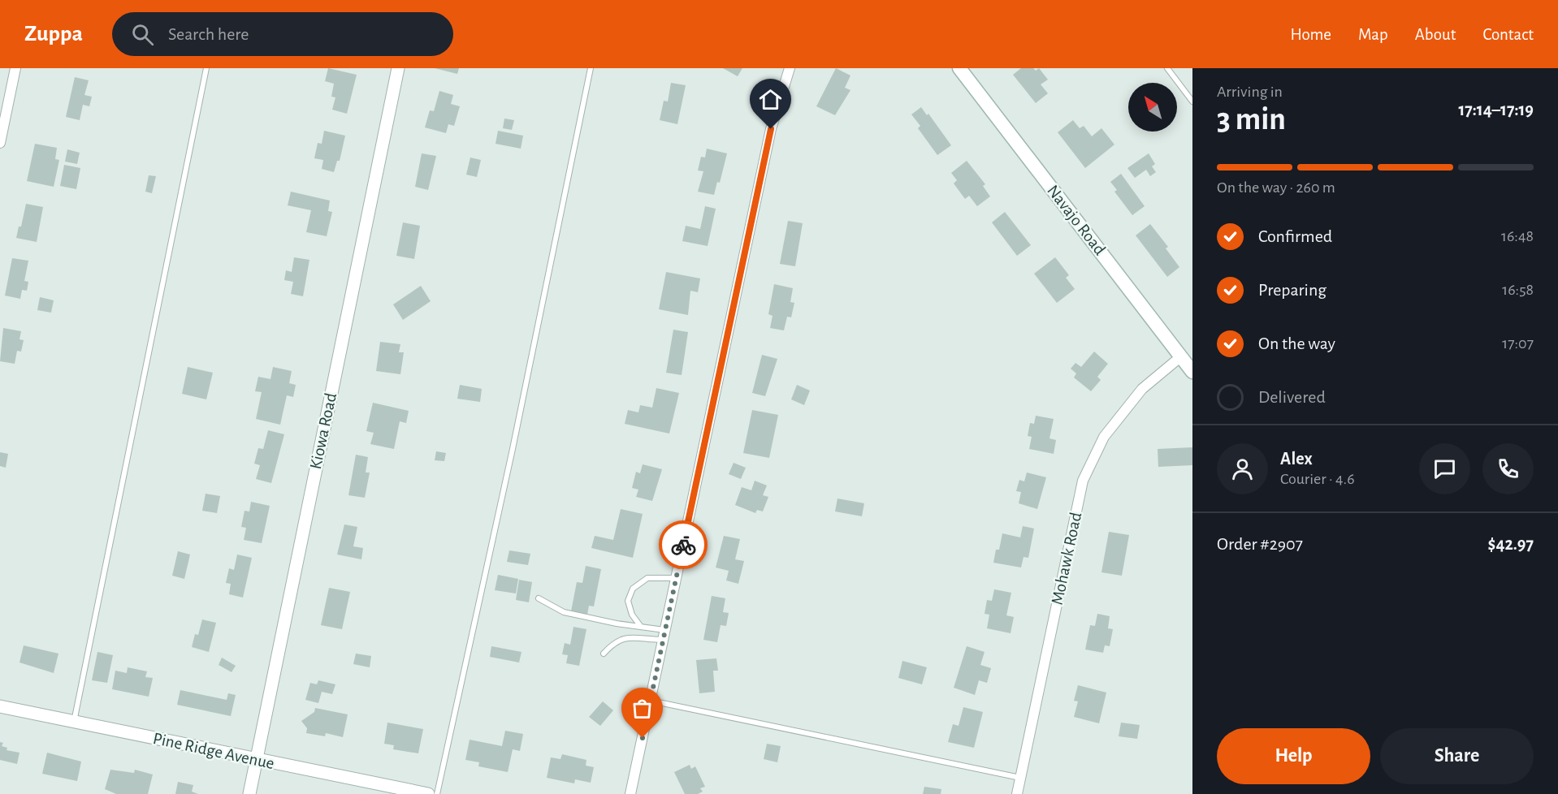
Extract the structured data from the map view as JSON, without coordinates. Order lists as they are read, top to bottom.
{
  "streets": {
    "main road": ["Navajo Road"],
    "street": ["Kiowa Road", "Mohawk Road", "Pine Ridge Avenue"]
  },
  "crossings": [
    ["Navajo Road", "Mohawk Road"],
    ["Kiowa Road", "Pine Ridge Avenue"]
  ],
  "north": "top left",
  "page": {
    "header": "Zuppa",
    "search": "Search here",
    "nav": [
      "Home",
      "Map",
      "About",
      "Contact"
    ],
    "heading": ["3 min", "Arriving in", "17:14–17:19"],
    "panel": [
      "Alex",
      "Courier · 4.6",
      "Order #2907",
      "$42.97"
    ],
    "bar": "On the way · 260 m",
    "list": [
      ["Confirmed", "16:48"],
      ["Preparing", "16:58"],
      ["On the way", "17:07"],
      "Delivered"
    ],
    "buttons": ["Help", "Share"]
  }
}
